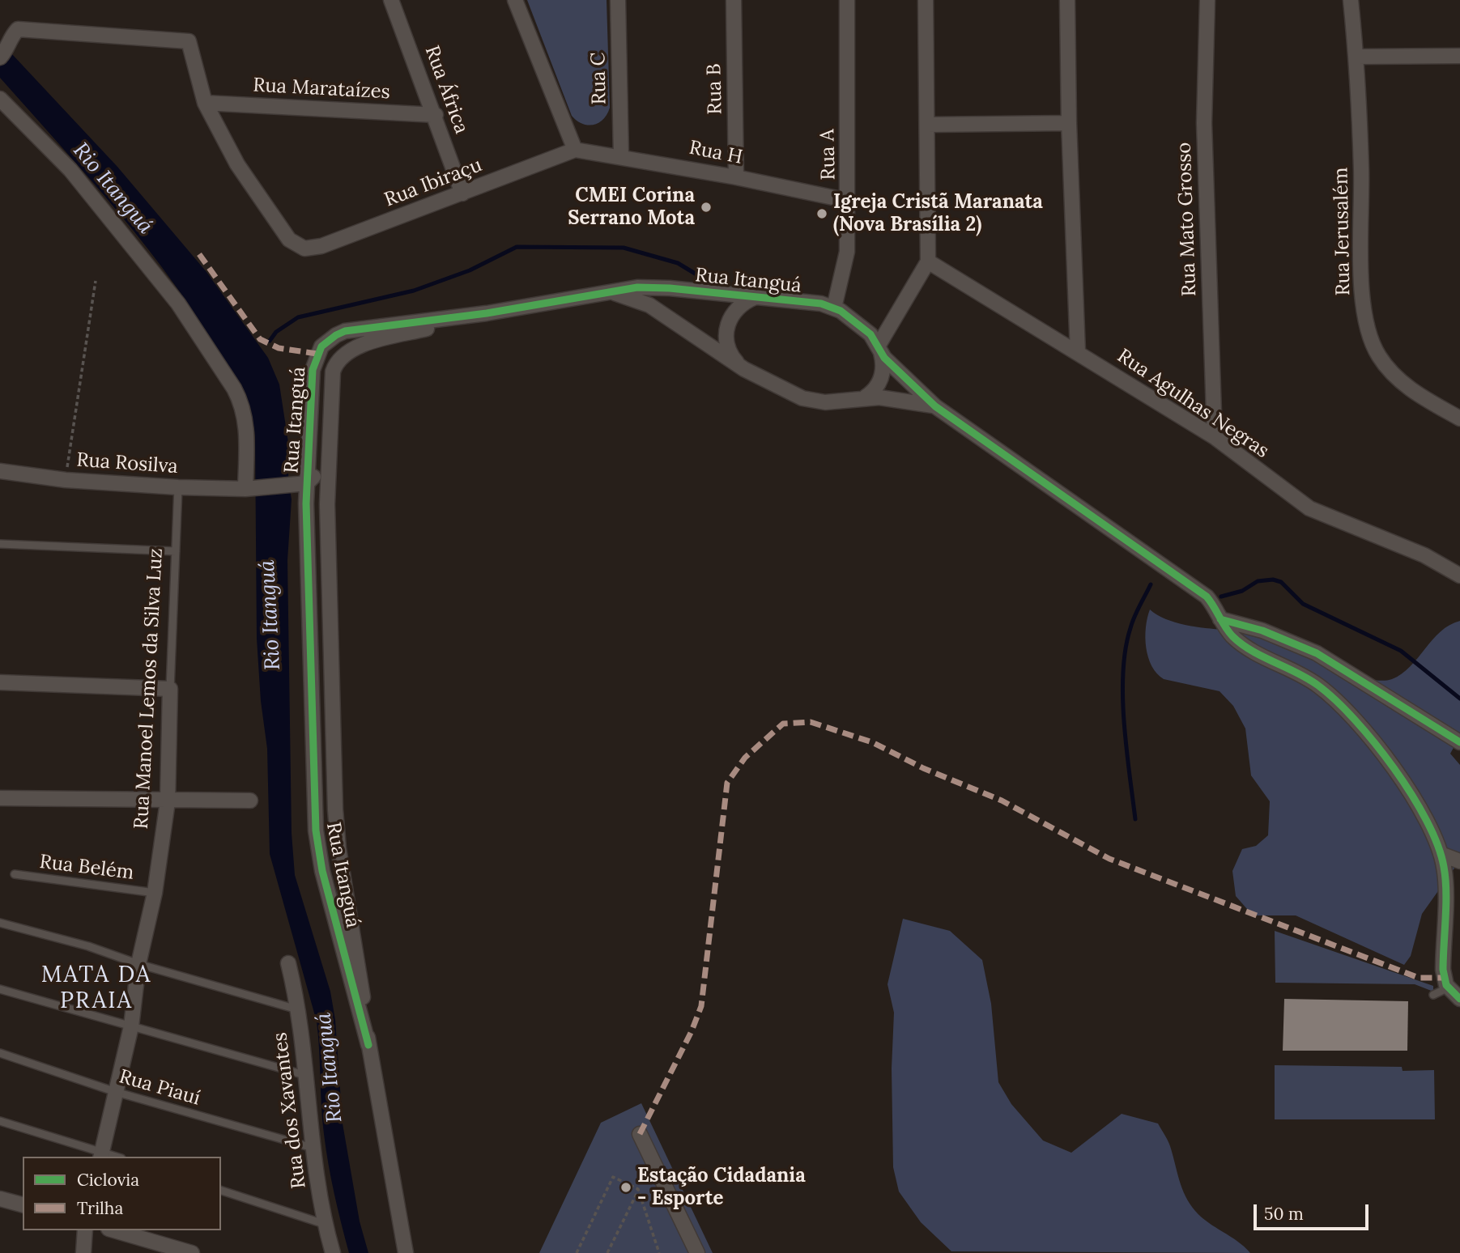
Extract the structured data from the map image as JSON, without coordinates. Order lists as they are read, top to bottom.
{
  "streets": {
    "street": [
      "Rua C",
      "Rua Marataízes",
      "Rua B",
      "Rua África",
      "Rua H",
      "Rua A",
      "Rua Ibiraçu",
      "Rua Mato Grosso",
      "Rua Jerusalém",
      "Rua Itanguá",
      "Rua Agulhas Negras",
      "Rua Rosilva",
      "Rua Manoel Lemos da Silva Luz",
      "Rua dos Xavantes"
    ],
    "lane": ["Rua Belém", "Rua Piauí"]
  },
  "crossings": [
    ["Rua C", "Rua H"],
    ["Rua Marataízes", "Rua África"],
    ["Rua Marataízes", "Rua Ibiraçu"],
    ["Rua B", "Rua H"],
    ["Rua África", "Rua Ibiraçu"],
    ["Rua H", "Rua A"],
    ["Rua H", "Rua Ibiraçu"],
    ["Rua A", "Rua Itanguá"],
    ["Rua Mato Grosso", "Rua Agulhas Negras"],
    ["Rua Itanguá", "Rua Rosilva"],
    ["Rua Rosilva", "Rua Manoel Lemos da Silva Luz"],
    ["Rua Manoel Lemos da Silva Luz", "Rua Belém"],
    ["Rua Manoel Lemos da Silva Luz", "Rua Piauí"],
    ["Rua Piauí", "Rua dos Xavantes"]
  ],
  "districts": ["MATA DA PRAIA"],
  "water": ["Rio Itanguá"],
  "places": ["CMEI Corina Serrano Mota", "Igreja Cristã Maranata (Nova Brasília 2)", "Estação Cidadania - Esporte"],
  "legend": ["Ciclovia", "Trilha"],
  "scale_bar": "50 m"
}
